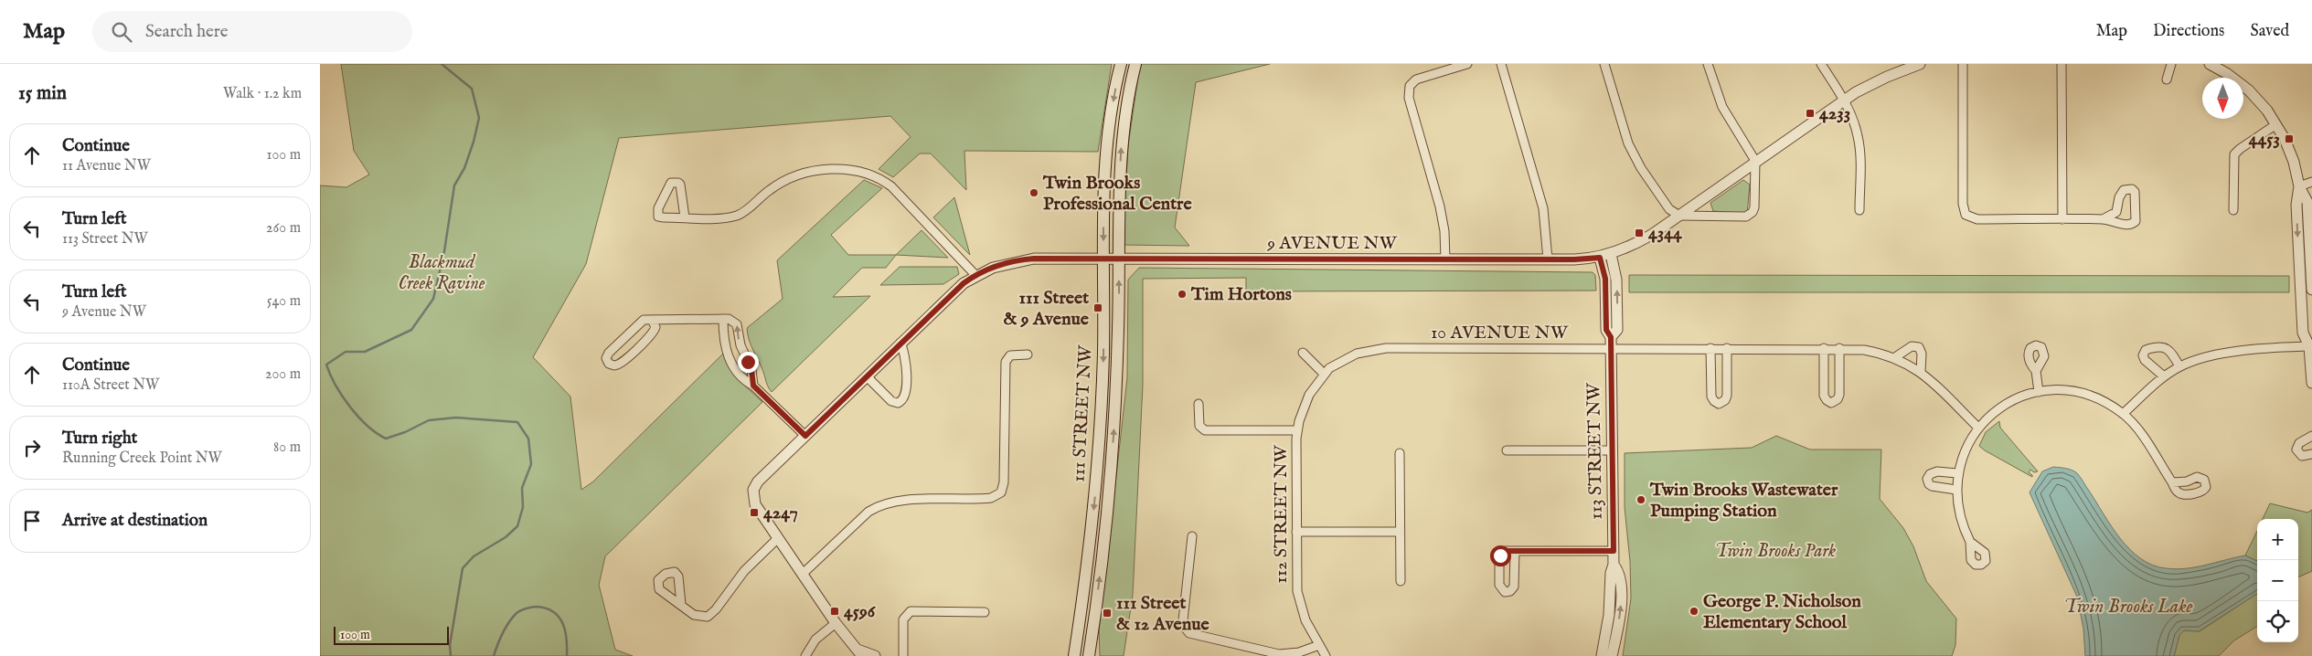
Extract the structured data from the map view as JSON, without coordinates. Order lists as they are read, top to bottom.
{
  "streets": {
    "main road": ["111 STREET NW"],
    "street": [
      "9 AVENUE NW",
      "10 AVENUE NW",
      "113 STREET NW",
      "112 STREET NW"
    ]
  },
  "crossings": [
    ["9 AVENUE NW", "111 STREET NW"],
    ["9 AVENUE NW", "113 STREET NW"],
    ["10 AVENUE NW", "113 STREET NW"],
    ["10 AVENUE NW", "112 STREET NW"]
  ],
  "water": ["Twin Brooks Lake"],
  "parks": ["Blackmud Creek Ravine", "Twin Brooks Park"],
  "places": {
    "transit": [
      "4233",
      "4453",
      "4344",
      "111 Street & 9 Avenue",
      "4247",
      "4596",
      "111 Street & 12 Avenue"
    ],
    "other": [
      "Twin Brooks Professional Centre",
      "Tim Hortons",
      "Twin Brooks Wastewater Pumping Station",
      "George P. Nicholson Elementary School"
    ]
  },
  "scale_bar": "100 m",
  "north": "bottom",
  "page": {
    "header": "Map",
    "search": "Search here",
    "nav": ["Map", "Directions", "Saved"],
    "heading": ["15 min", "Walk · 1.2 km"],
    "list": [
      ["Continue", "11 Avenue NW", "100 m"],
      ["Turn left", "113 Street NW", "260 m"],
      ["Turn left", "9 Avenue NW", "540 m"],
      ["Continue", "110A Street NW", "200 m"],
      ["Turn right", "Running Creek Point NW", "80 m"],
      "Arrive at destination"
    ],
    "map_buttons": ["+", "−"],
    "scale": "100 m"
  }
}
